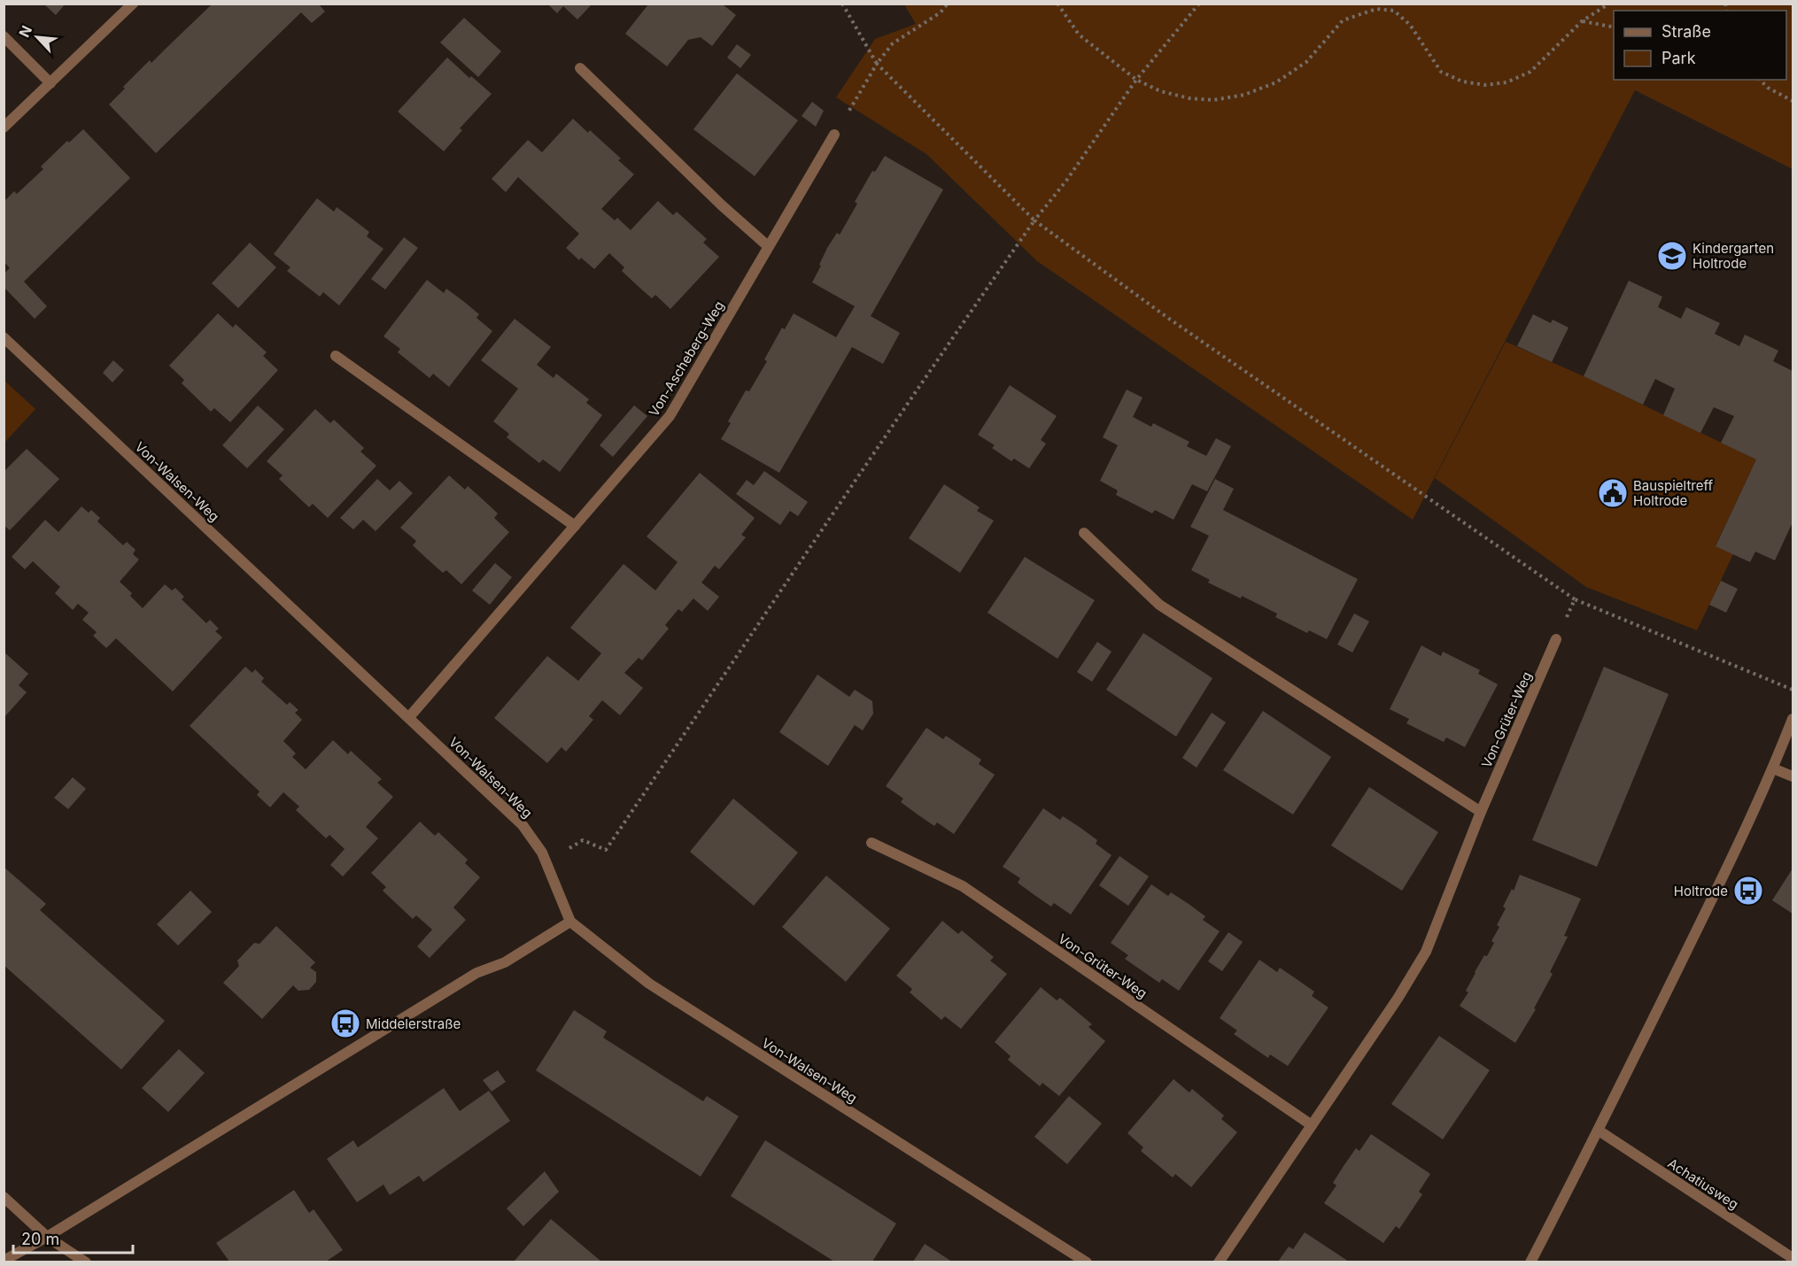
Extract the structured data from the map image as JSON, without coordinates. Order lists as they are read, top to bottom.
{
  "streets": {
    "street": [
      "Von-Ascheberg-Weg",
      "Von-Walsen-Weg",
      "Von-Grüter-Weg",
      "Achatiusweg"
    ]
  },
  "crossings": [
    ["Von-Ascheberg-Weg", "Von-Walsen-Weg"]
  ],
  "places": {
    "school or university": ["Kindergarten Holtrode"],
    "public building": ["Bauspieltreff Holtrode"],
    "bus stop": ["Holtrode", "Middelerstraße"]
  },
  "legend": ["Straße", "Park"],
  "scale_bar": "20 m",
  "north": "top left"
}
